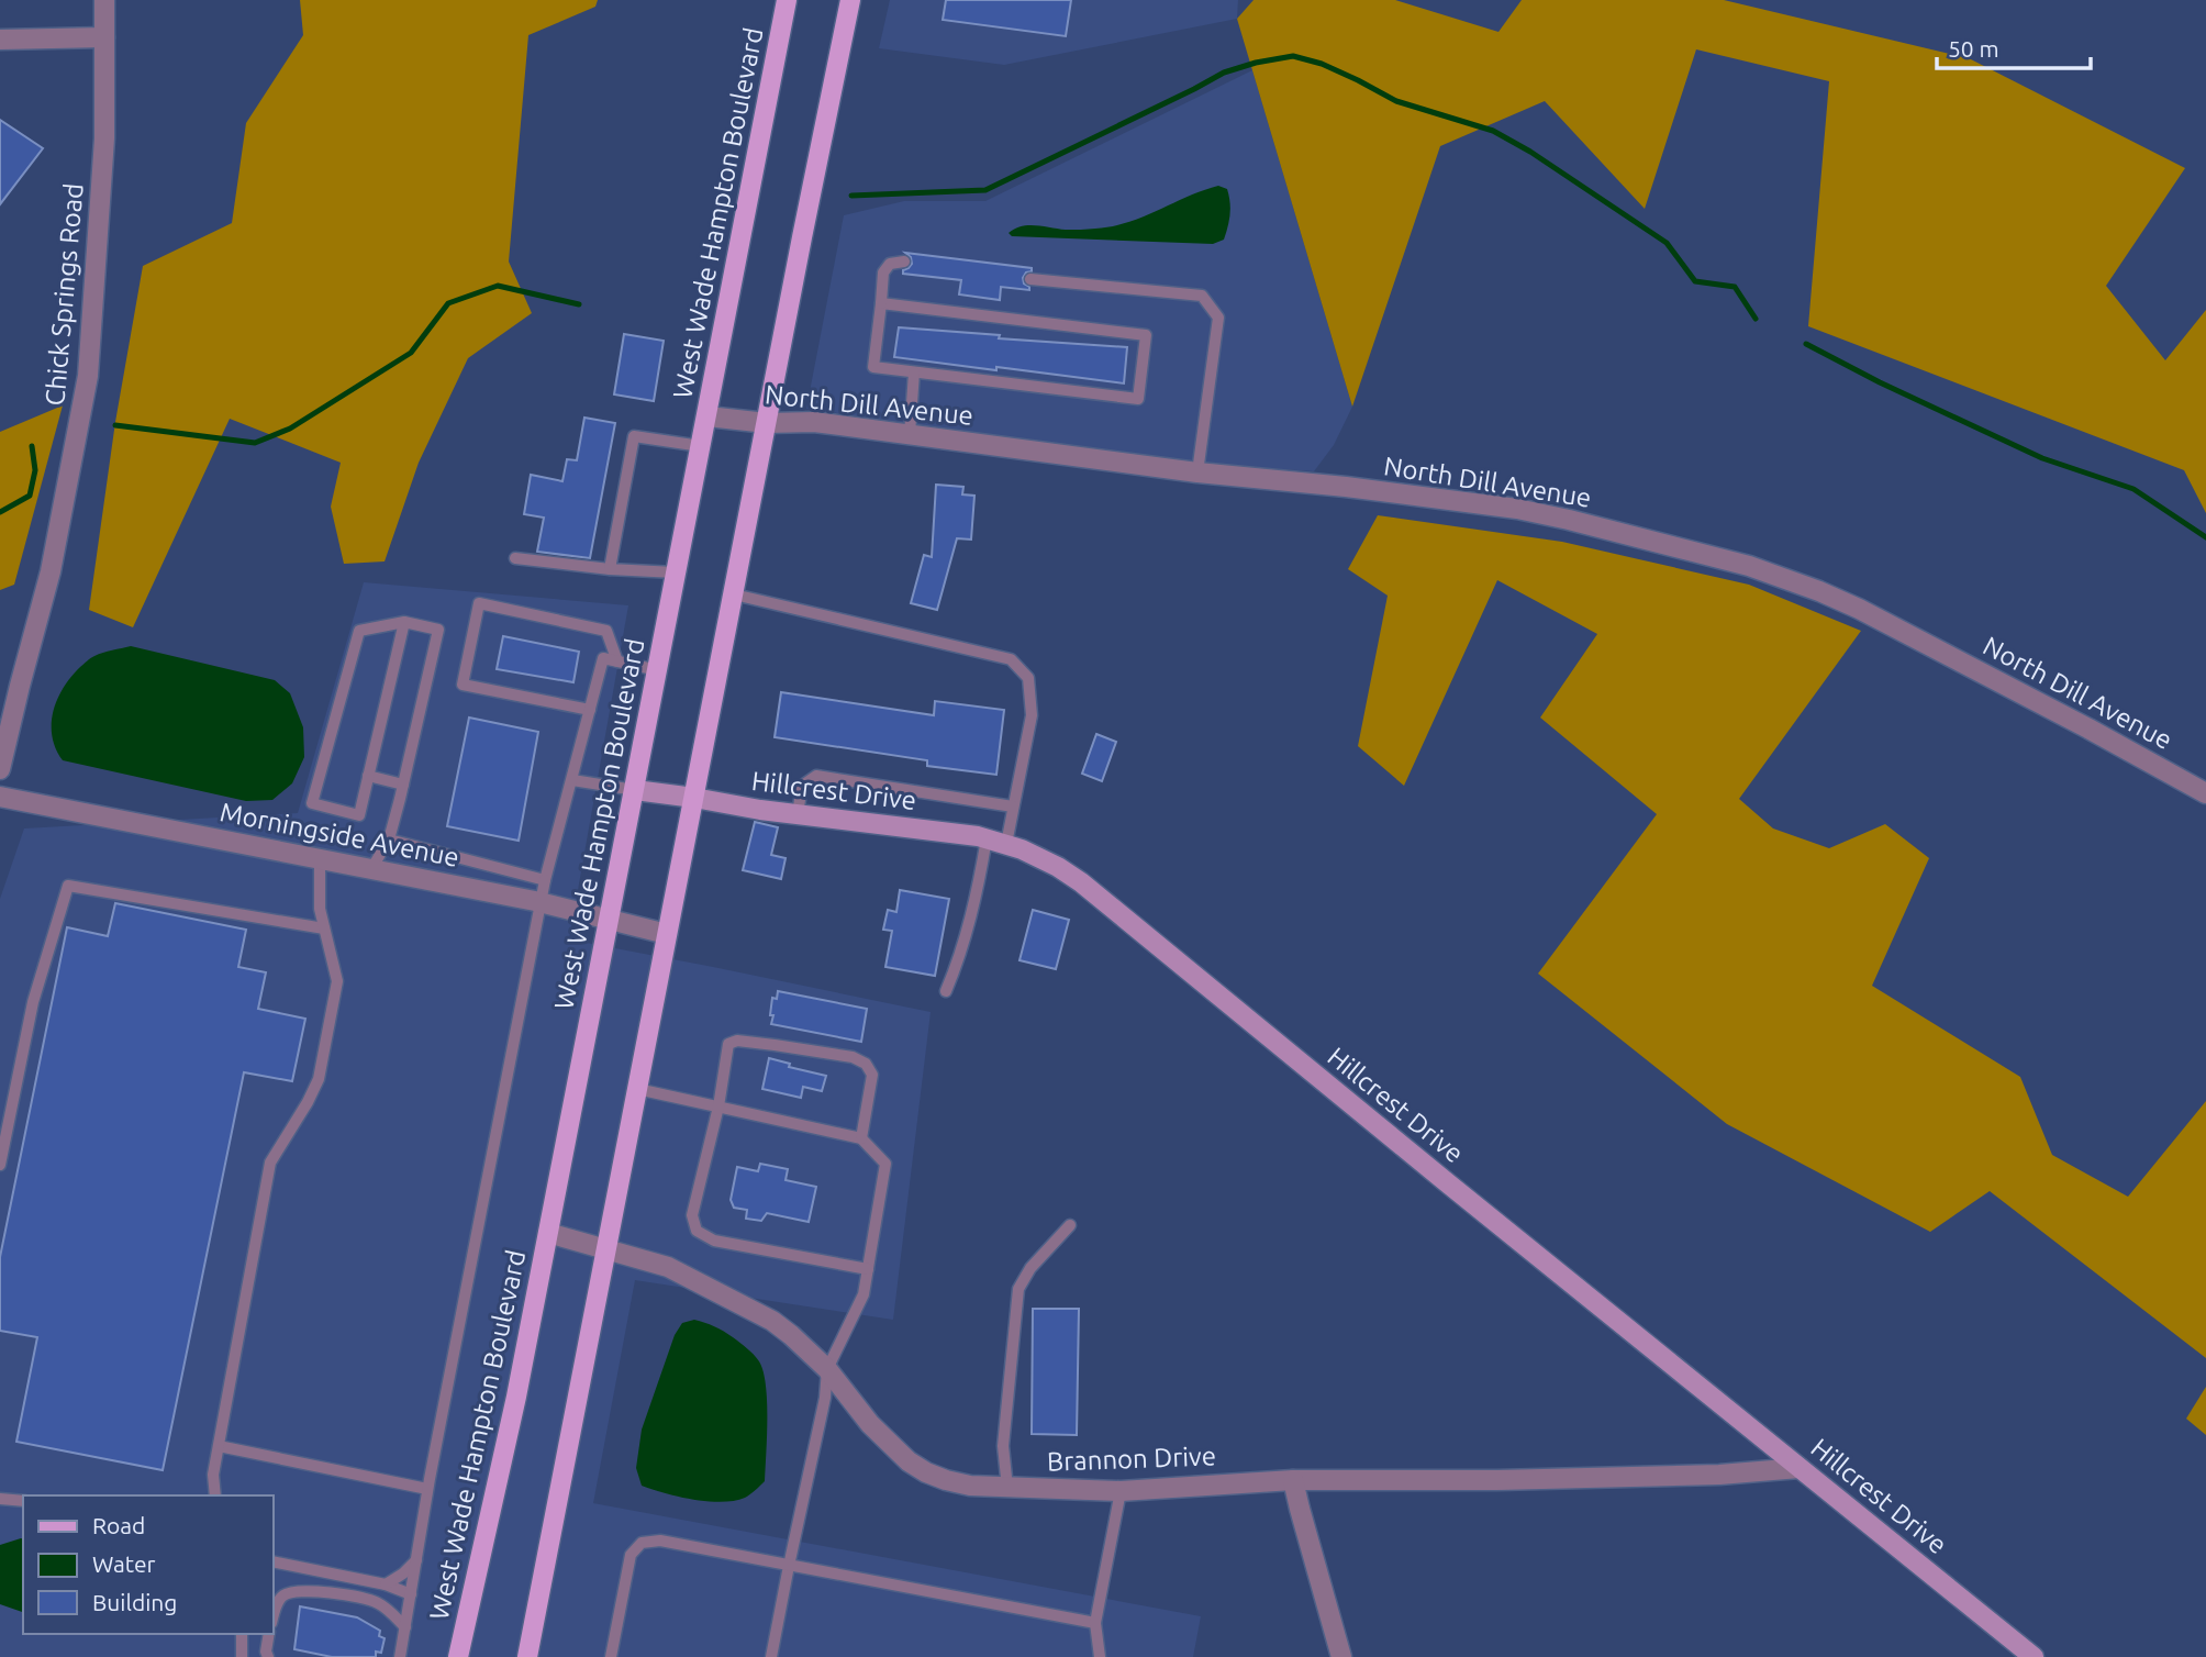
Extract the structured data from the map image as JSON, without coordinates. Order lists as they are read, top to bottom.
{
  "streets": {
    "main road": ["West Wade Hampton Boulevard"],
    "street": [
      "Chick Springs Road",
      "North Dill Avenue",
      "Hillcrest Drive",
      "Morningside Avenue",
      "Brannon Drive"
    ]
  },
  "crossings": [
    ["West Wade Hampton Boulevard", "North Dill Avenue"],
    ["West Wade Hampton Boulevard", "Hillcrest Drive"],
    ["West Wade Hampton Boulevard", "Morningside Avenue"],
    ["West Wade Hampton Boulevard", "Brannon Drive"],
    ["Hillcrest Drive", "Brannon Drive"]
  ],
  "legend": ["Road", "Water", "Building"],
  "scale_bar": "50 m"
}
